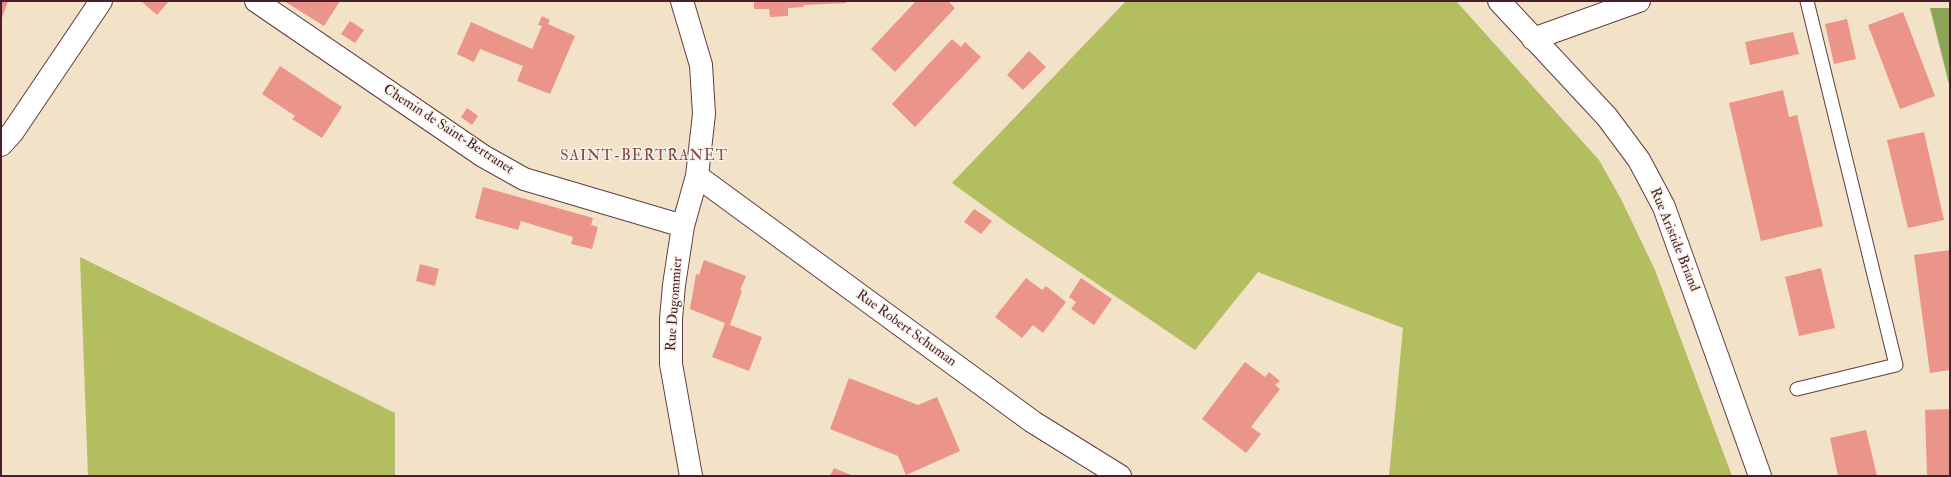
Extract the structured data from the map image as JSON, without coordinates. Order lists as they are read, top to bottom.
{
  "streets": {
    "street": [
      "Chemin de Saint-Bertranet",
      "Rue Aristide Briand",
      "Rue Dugommier",
      "Rue Robert Schuman"
    ]
  },
  "crossings": [
    ["Chemin de Saint-Bertranet", "Rue Dugommier"],
    ["Rue Dugommier", "Rue Robert Schuman"]
  ],
  "districts": ["SAINT-BERTRANET"]
}
